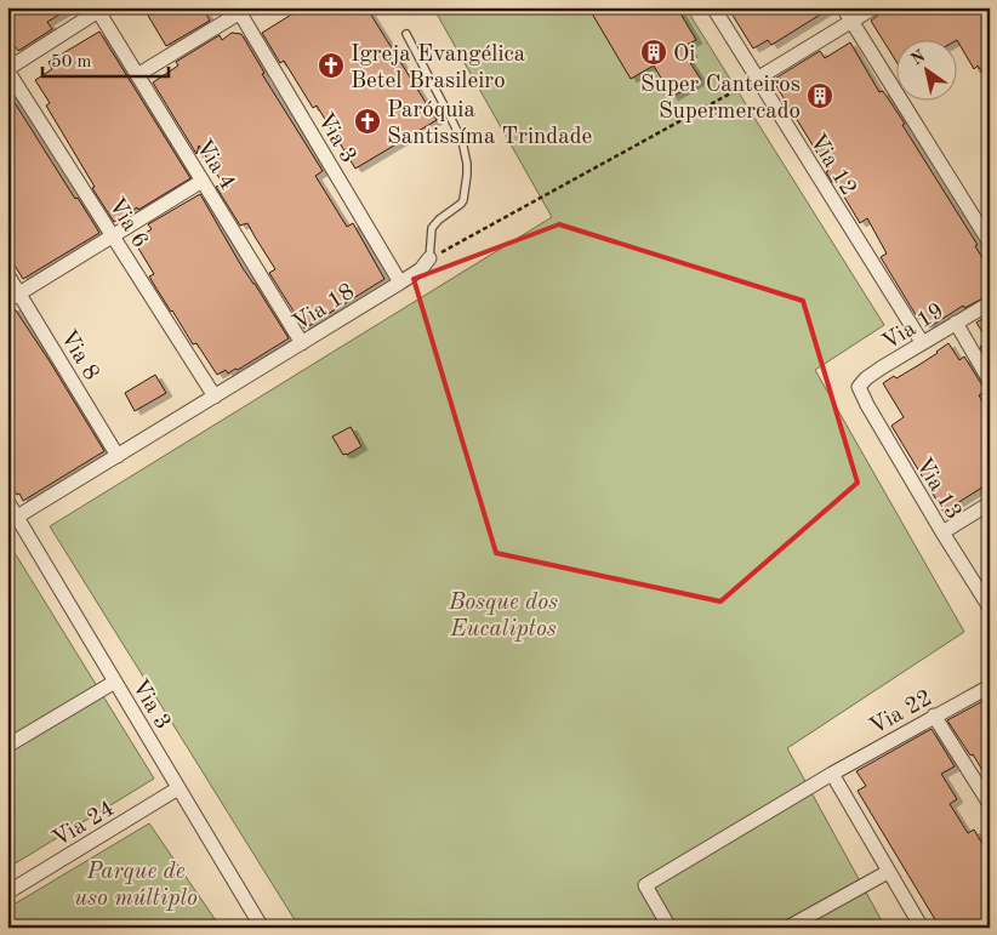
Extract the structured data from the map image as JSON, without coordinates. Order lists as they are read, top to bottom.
{
  "streets": {
    "street": [
      "Via 3",
      "Via 4",
      "Via 12",
      "Via 6",
      "Via 18",
      "Via 19",
      "Via 8",
      "Via 13",
      "Via 22",
      "Via 24"
    ]
  },
  "crossings": [
    ["Via 3", "Via 18"],
    ["Via 3", "Via 24"],
    ["Via 4", "Via 18"],
    ["Via 12", "Via 19"],
    ["Via 6", "Via 18"],
    ["Via 18", "Via 8"],
    ["Via 19", "Via 13"]
  ],
  "parks": ["Bosque dos Eucaliptos", "Parque de uso múltiplo"],
  "places": {
    "building": ["Oi", "Super Canteiros Supermercado"],
    "church": ["Igreja Evangélica Betel Brasileiro", "Paróquia Santissíma Trindade"]
  },
  "scale_bar": "50 m",
  "north": "top left"
}
